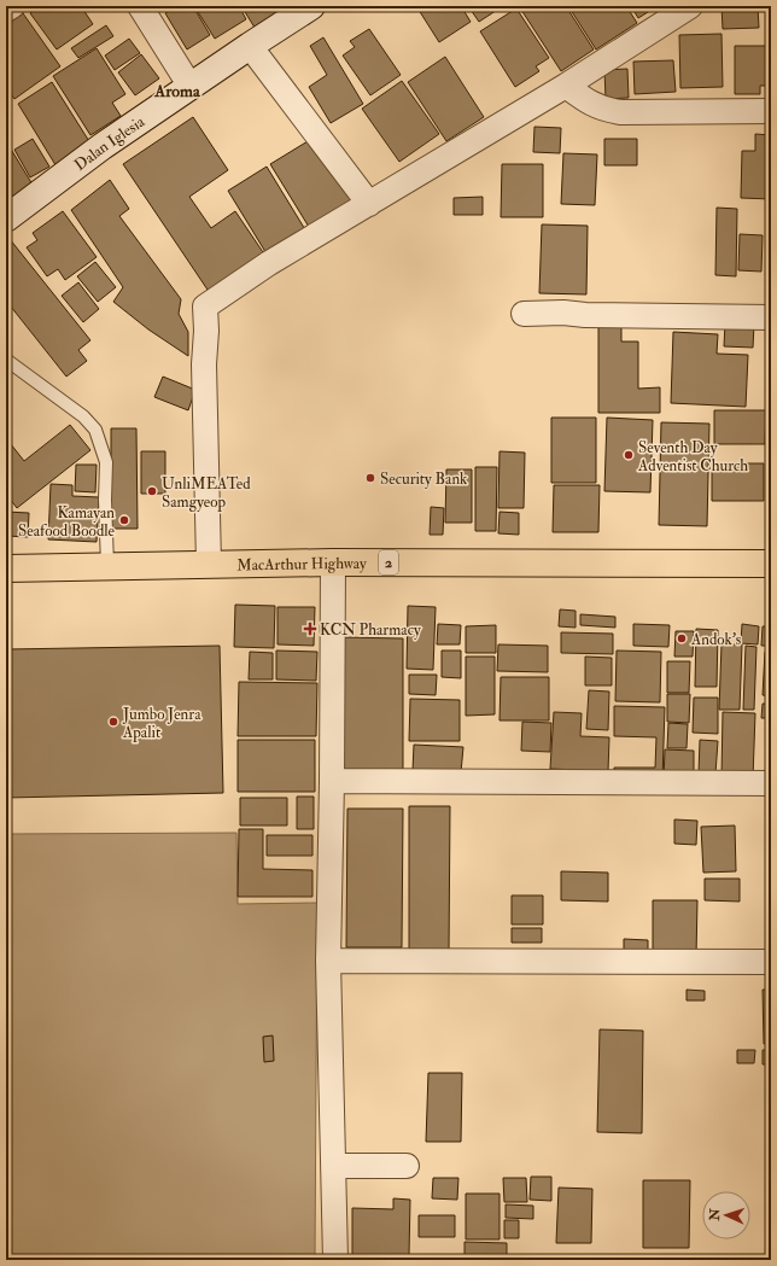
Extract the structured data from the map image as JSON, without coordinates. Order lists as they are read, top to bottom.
{
  "streets": {
    "highway": ["2", "MacArthur Highway"],
    "street": ["Dalan Iglesia"]
  },
  "districts": ["Aroma"],
  "places": {
    "other": [
      "Seventh Day Adventist Church",
      "Security Bank",
      "UnliMEATed Samgyeop",
      "Kamayan Seafood Boodle",
      "Andok's",
      "Jumbo Jenra Apalit"
    ],
    "health": ["KCN Pharmacy"]
  },
  "north": "left"
}
